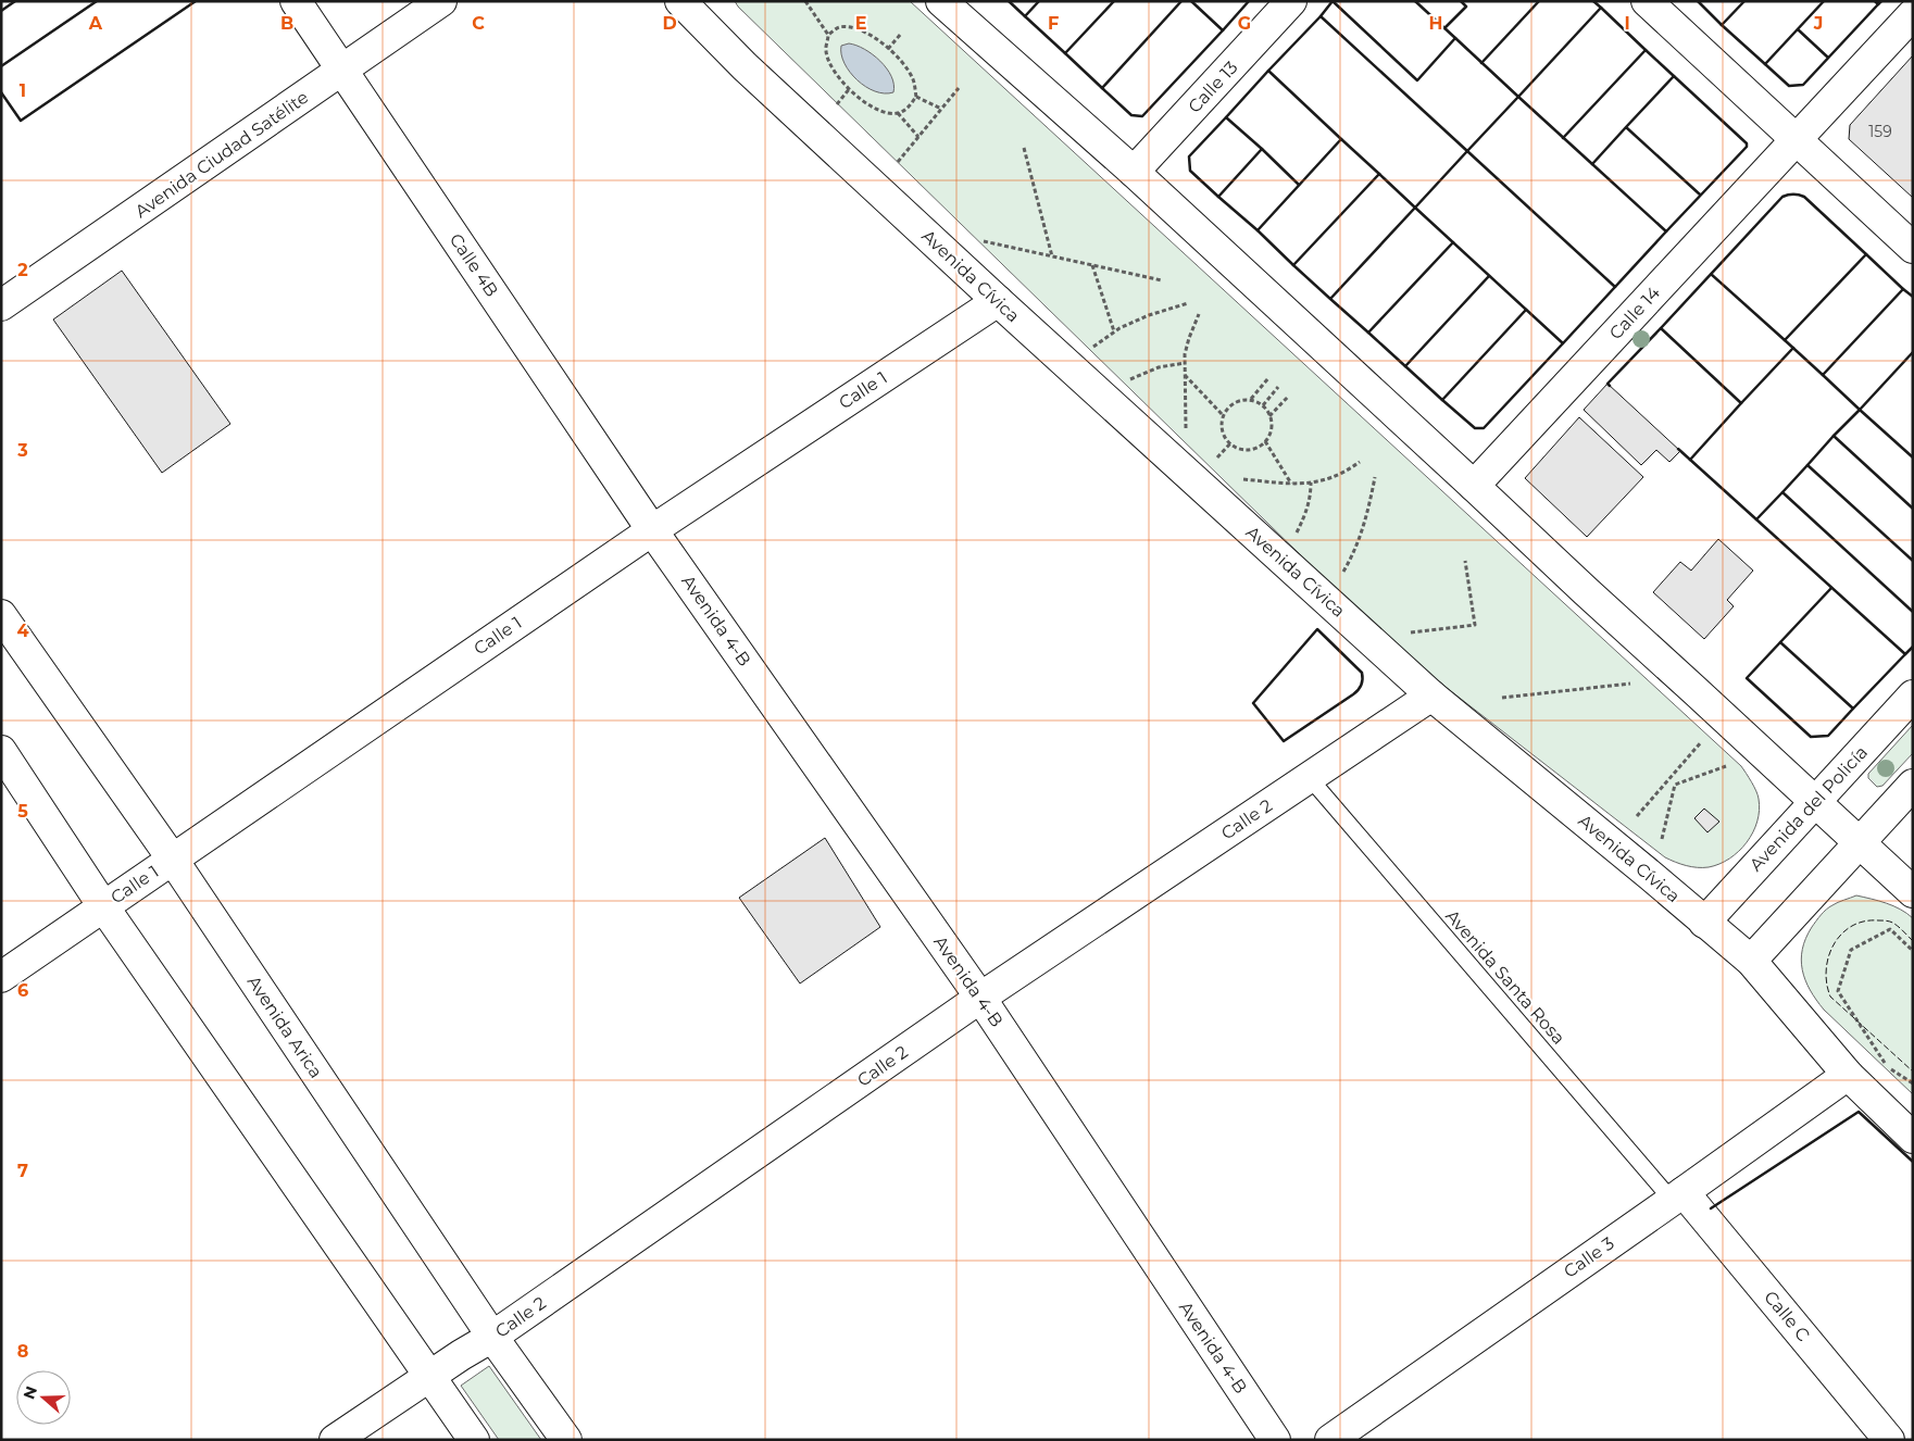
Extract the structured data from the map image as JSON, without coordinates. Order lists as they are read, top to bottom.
{
  "streets": {
    "street": [
      "Calle 13",
      "Avenida Ciudad Satélite",
      "Calle 4B",
      "Avenida Cívica",
      "Calle 14",
      "Calle 1",
      "Avenida 4-B",
      "Avenida del Policía",
      "Calle 2",
      "Avenida Arica",
      "Calle 3",
      "Calle C"
    ],
    "lane": ["Avenida Santa Rosa"]
  },
  "crossings": [
    ["Avenida Ciudad Satélite", "Calle 4B"],
    ["Calle 4B", "Calle 1"],
    ["Calle 4B", "Avenida 4-B"],
    ["Avenida Cívica", "Calle 1"],
    ["Avenida Cívica", "Avenida del Policía"],
    ["Avenida Cívica", "Calle 2"],
    ["Avenida Cívica", "Calle 3"],
    ["Calle 1", "Avenida 4-B"],
    ["Calle 1", "Avenida Arica"],
    ["Avenida 4-B", "Calle 2"],
    ["Calle 2", "Avenida Santa Rosa"],
    ["Calle 2", "Avenida Arica"],
    ["Avenida Santa Rosa", "Calle 3"],
    ["Avenida Santa Rosa", "Calle C"],
    ["Calle 3", "Calle C"]
  ],
  "house_numbers": ["159"],
  "north": "left",
  "grid": {
    "columns": [
      "A",
      "B",
      "C",
      "D",
      "E",
      "F",
      "G",
      "H",
      "I",
      "J"
    ],
    "rows": [
      "1",
      "2",
      "3",
      "4",
      "5",
      "6",
      "7",
      "8"
    ]
  }
}
